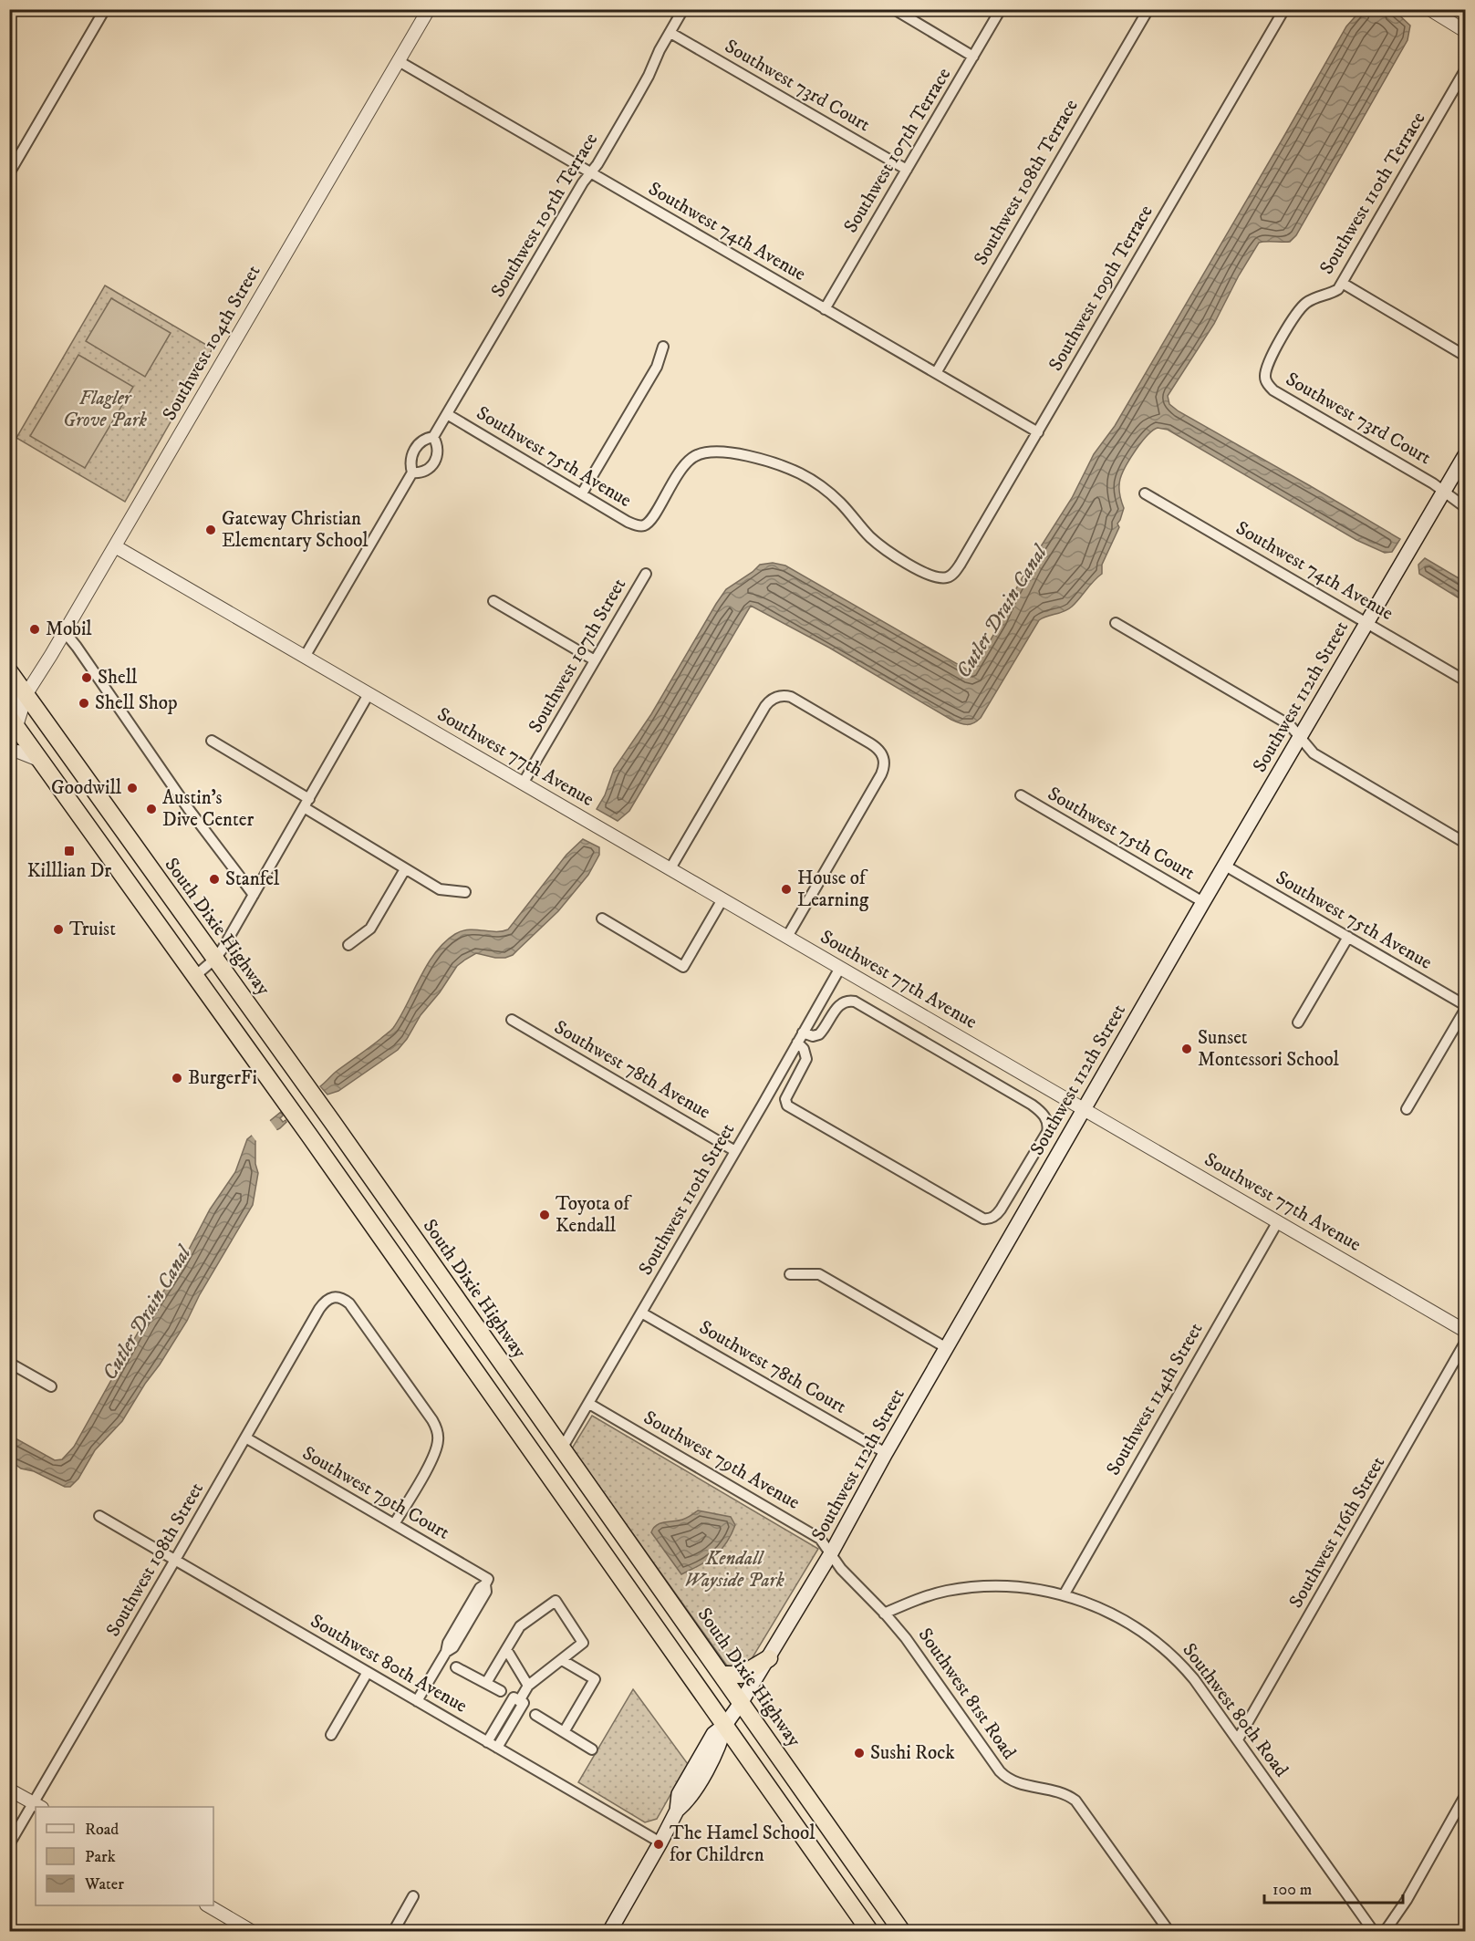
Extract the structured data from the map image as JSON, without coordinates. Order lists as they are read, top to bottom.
{
  "streets": {
    "highway": ["South Dixie Highway"],
    "main road": ["Southwest 112th Street"],
    "street": [
      "Southwest 73rd Court",
      "Southwest 107th Terrace",
      "Southwest 108th Terrace",
      "Southwest 110th Terrace",
      "Southwest 105th Terrace",
      "Southwest 74th Avenue",
      "Southwest 109th Terrace",
      "Southwest 104th Street",
      "Southwest 75th Avenue",
      "Southwest 107th Street",
      "Southwest 77th Avenue",
      "Southwest 75th Court",
      "Southwest 78th Avenue",
      "Southwest 110th Street",
      "Southwest 78th Court",
      "Southwest 114th Street",
      "Southwest 79th Avenue",
      "Southwest 79th Court",
      "Southwest 116th Street",
      "Southwest 108th Street",
      "Southwest 80th Avenue",
      "Southwest 81st Road",
      "Southwest 80th Road"
    ]
  },
  "crossings": [
    ["Southwest 73rd Court", "Southwest 107th Terrace"],
    ["Southwest 73rd Court", "Southwest 110th Terrace"],
    ["Southwest 73rd Court", "Southwest 105th Terrace"],
    ["Southwest 73rd Court", "Southwest 112th Street"],
    ["Southwest 107th Terrace", "Southwest 74th Avenue"],
    ["Southwest 108th Terrace", "Southwest 74th Avenue"],
    ["Southwest 105th Terrace", "Southwest 74th Avenue"],
    ["Southwest 105th Terrace", "Southwest 75th Avenue"],
    ["Southwest 105th Terrace", "Southwest 77th Avenue"],
    ["Southwest 74th Avenue", "Southwest 109th Terrace"],
    ["Southwest 74th Avenue", "Southwest 104th Street"],
    ["Southwest 74th Avenue", "Southwest 112th Street"],
    ["Southwest 109th Terrace", "Southwest 75th Avenue"],
    ["Southwest 104th Street", "Southwest 77th Avenue"],
    ["Southwest 104th Street", "South Dixie Highway"],
    ["Southwest 75th Avenue", "Southwest 112th Street"],
    ["Southwest 107th Street", "Southwest 77th Avenue"],
    ["Southwest 112th Street", "Southwest 77th Avenue"],
    ["Southwest 112th Street", "Southwest 75th Court"],
    ["Southwest 112th Street", "South Dixie Highway"],
    ["Southwest 112th Street", "Southwest 78th Court"],
    ["Southwest 112th Street", "Southwest 79th Avenue"],
    ["Southwest 112th Street", "Southwest 80th Avenue"],
    ["Southwest 112th Street", "Southwest 81st Road"],
    ["Southwest 77th Avenue", "Southwest 110th Street"],
    ["Southwest 77th Avenue", "Southwest 114th Street"],
    ["South Dixie Highway", "Southwest 110th Street"],
    ["Southwest 78th Avenue", "Southwest 110th Street"],
    ["Southwest 110th Street", "Southwest 78th Court"],
    ["Southwest 110th Street", "Southwest 79th Avenue"],
    ["Southwest 114th Street", "Southwest 80th Road"],
    ["Southwest 79th Avenue", "Southwest 81st Road"],
    ["Southwest 79th Court", "Southwest 108th Street"],
    ["Southwest 79th Court", "Southwest 80th Avenue"],
    ["Southwest 116th Street", "Southwest 80th Road"],
    ["Southwest 108th Street", "Southwest 80th Avenue"],
    ["Southwest 81st Road", "Southwest 80th Road"]
  ],
  "water": ["Cutler Drain Canal"],
  "parks": ["Flagler Grove Park", "Kendall Wayside Park"],
  "places": {
    "other": [
      "Gateway Christian Elementary School",
      "Mobil",
      "Shell",
      "Shell Shop",
      "Goodwill",
      "Austin's Dive Center",
      "Stanfel",
      "House of Learning",
      "Truist",
      "Sunset Montessori School",
      "BurgerFi",
      "Toyota of Kendall",
      "Sushi Rock",
      "The Hamel School for Children"
    ],
    "transit": ["Killlian Dr"]
  },
  "legend": ["Road", "Park", "Water"],
  "scale_bar": "100 m"
}
